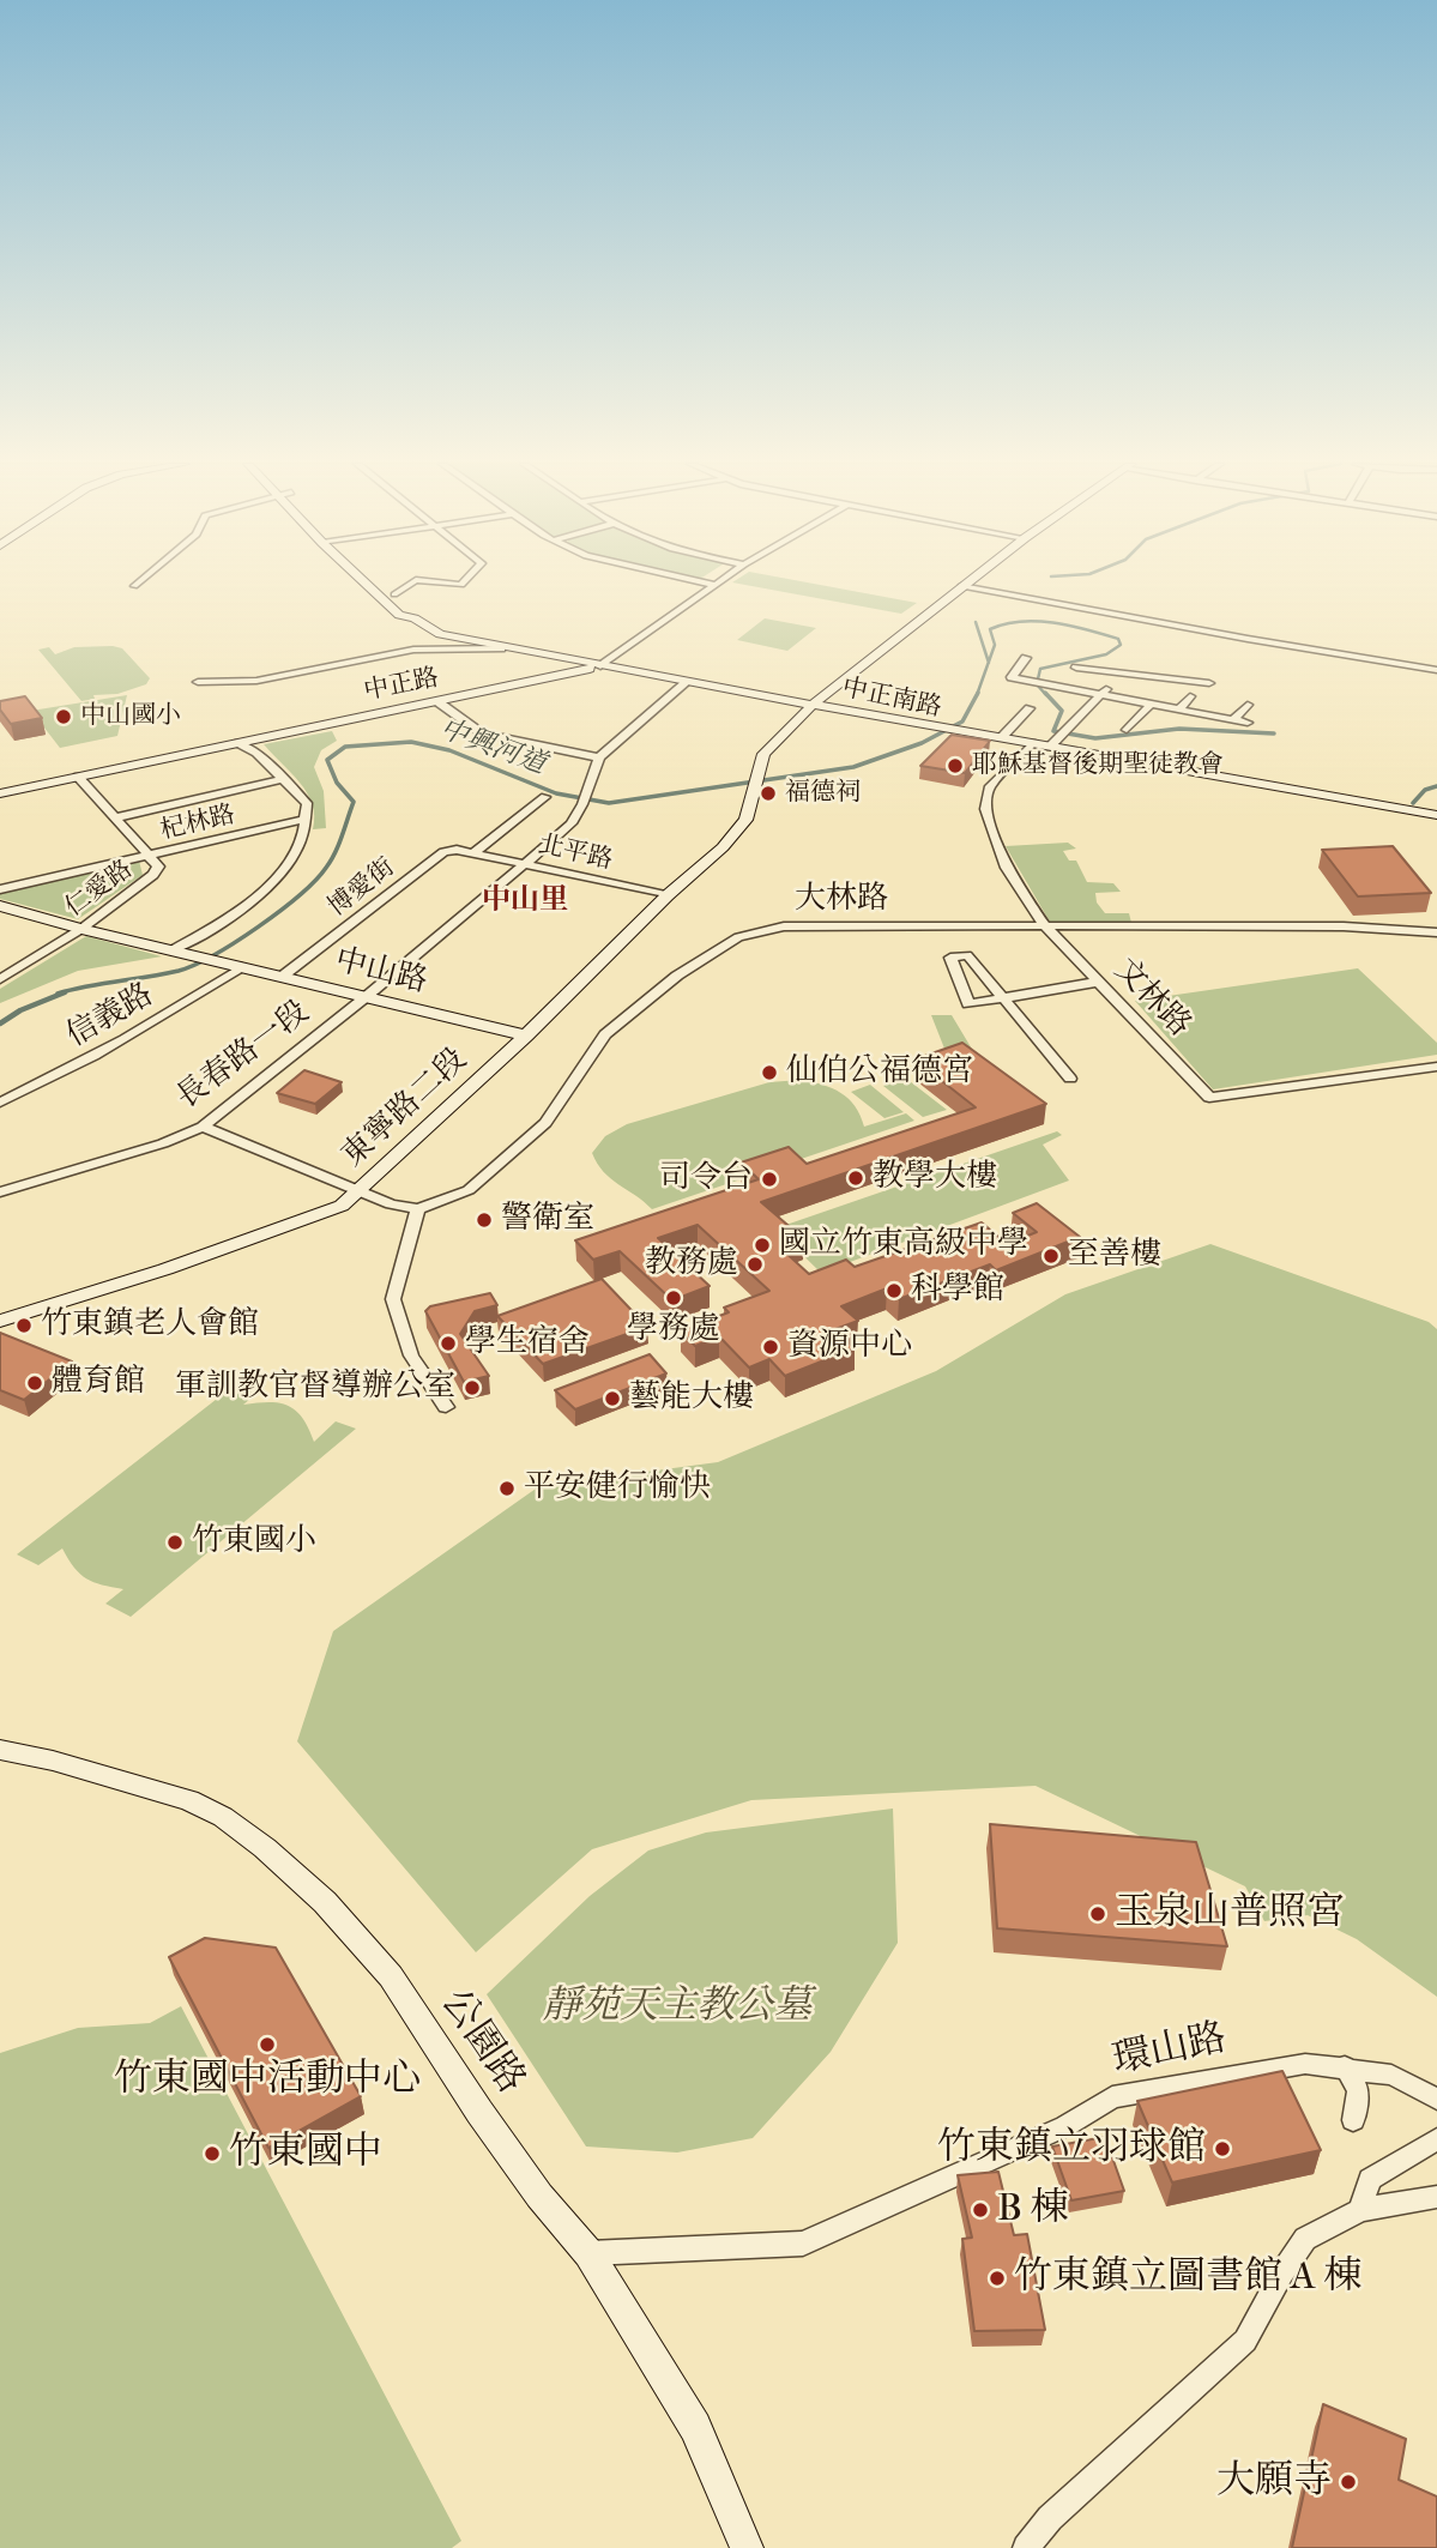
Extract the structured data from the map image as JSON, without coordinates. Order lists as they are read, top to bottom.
{
  "streets": {
    "street": [
      "中正路",
      "中正南路",
      "杞林路",
      "北平路",
      "博愛街",
      "仁愛路",
      "大林路",
      "中山路",
      "文林路",
      "信義路",
      "長春路一段",
      "東寧路二段",
      "公園路",
      "環山路"
    ]
  },
  "crossings": [
    ["中正路", "中正南路"],
    ["中正路", "仁愛路"],
    ["中正路", "東寧路二段"],
    ["中正南路", "文林路"],
    ["中正南路", "東寧路二段"],
    ["杞林路", "仁愛路"],
    ["北平路", "博愛街"],
    ["北平路", "長春路一段"],
    ["北平路", "東寧路二段"],
    ["博愛街", "中山路"],
    ["大林路", "文林路"],
    ["中山路", "信義路"],
    ["中山路", "長春路一段"],
    ["中山路", "東寧路二段"],
    ["公園路", "環山路"]
  ],
  "districts": ["中山里"],
  "water": ["中興河道"],
  "parks": ["靜苑天主教公墓"],
  "places": [
    "中山國小",
    "耶穌基督後期聖徒教會",
    "福德祠",
    "仙伯公福德宮",
    "教學大樓",
    "司令台",
    "警衛室",
    "國立竹東高級中學",
    "至善樓",
    "教務處",
    "科學館",
    "學務處",
    "竹東鎮老人會館",
    "學生宿舍",
    "資源中心",
    "體育館",
    "軍訓教官督導辦公室",
    "藝能大樓",
    "平安健行愉快",
    "竹東國小",
    "玉泉山普照宮",
    "竹東國中活動中心",
    "竹東鎮立羽球館",
    "竹東國中",
    "B 棟",
    "竹東鎮立圖書館 A 棟",
    "大願寺"
  ]
}
